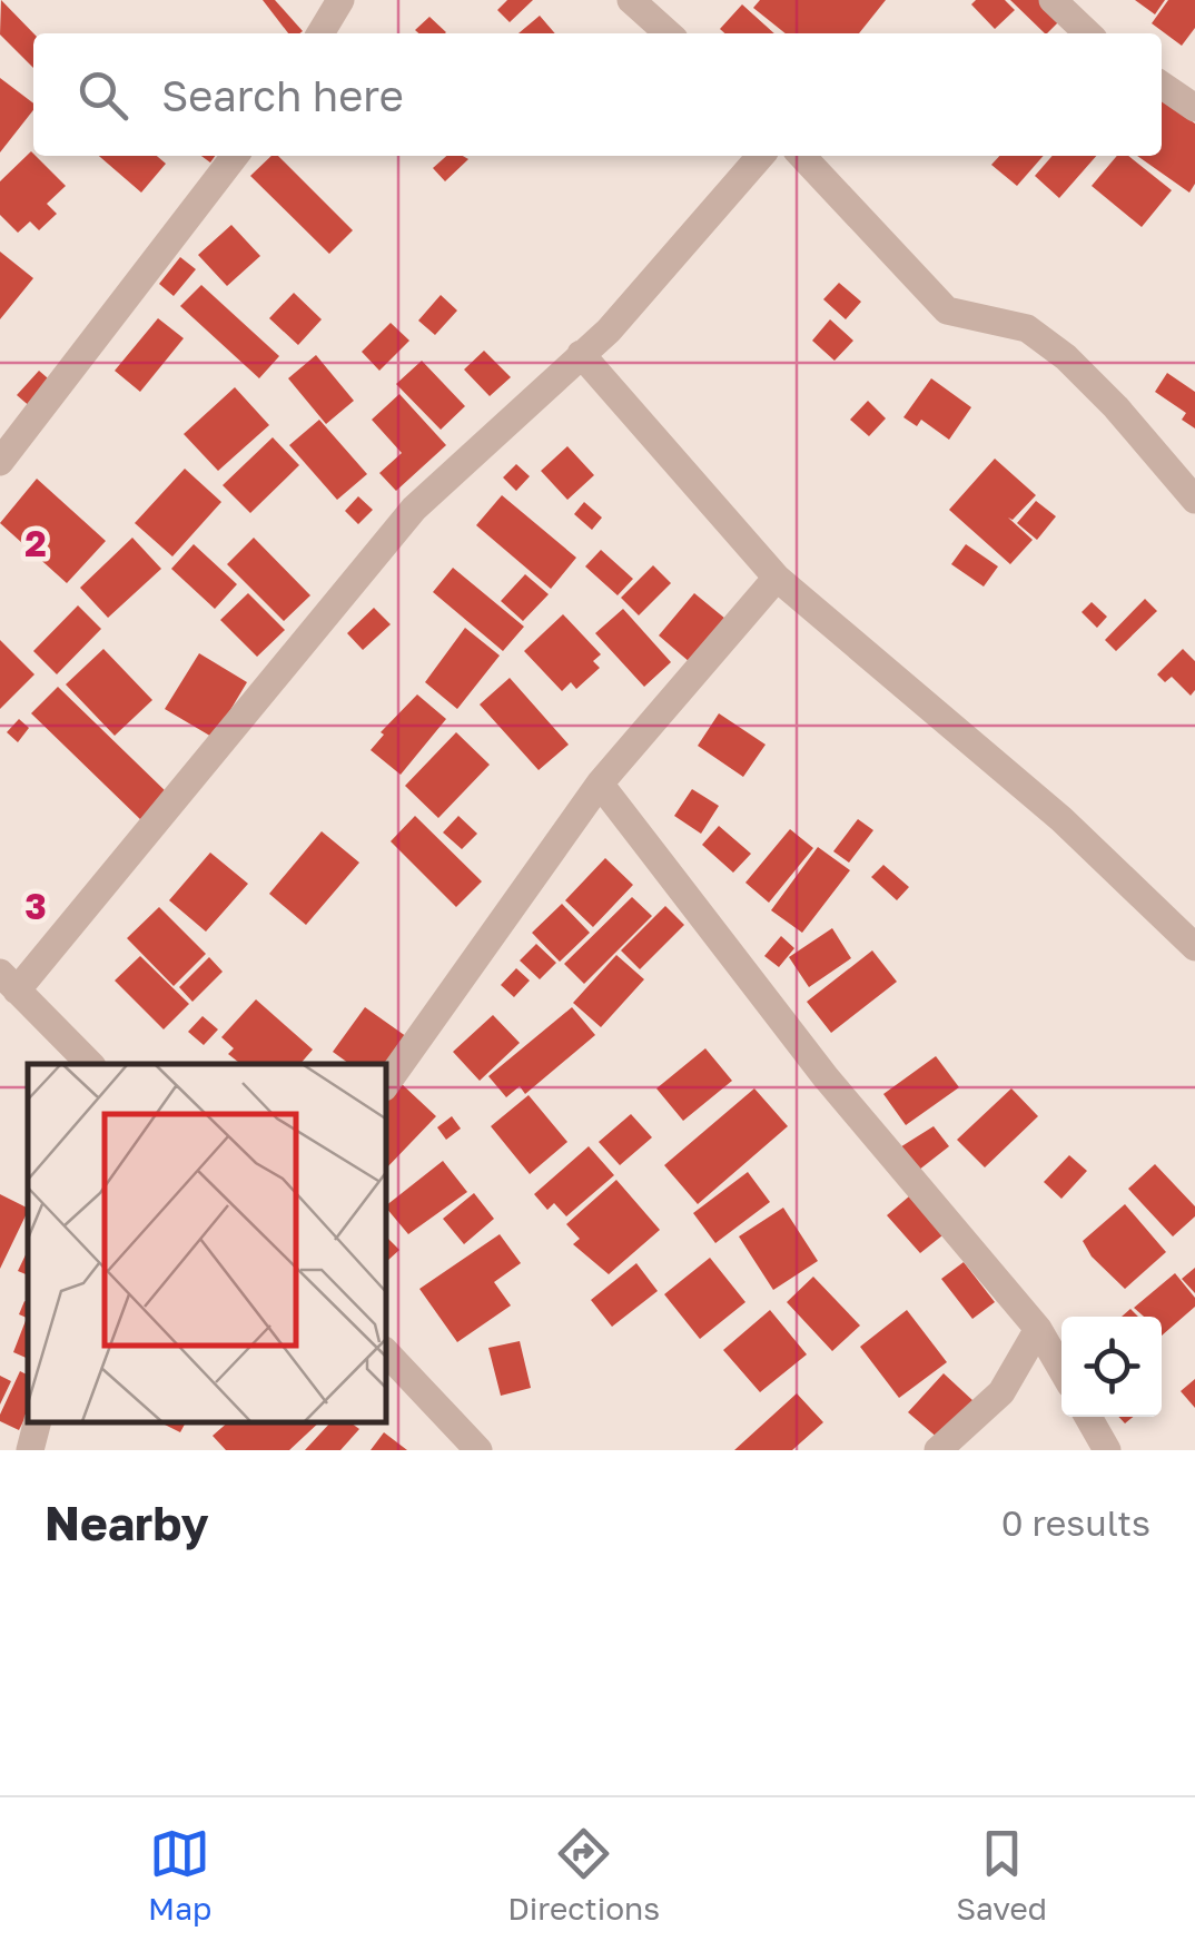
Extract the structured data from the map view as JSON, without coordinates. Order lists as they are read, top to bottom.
{
  "page": {
    "search": "Search here",
    "heading": ["Nearby", "0 results"],
    "nav": ["Map", "Directions", "Saved"]
  },
  "grid": {
    "rows": ["2", "3"]
  }
}
